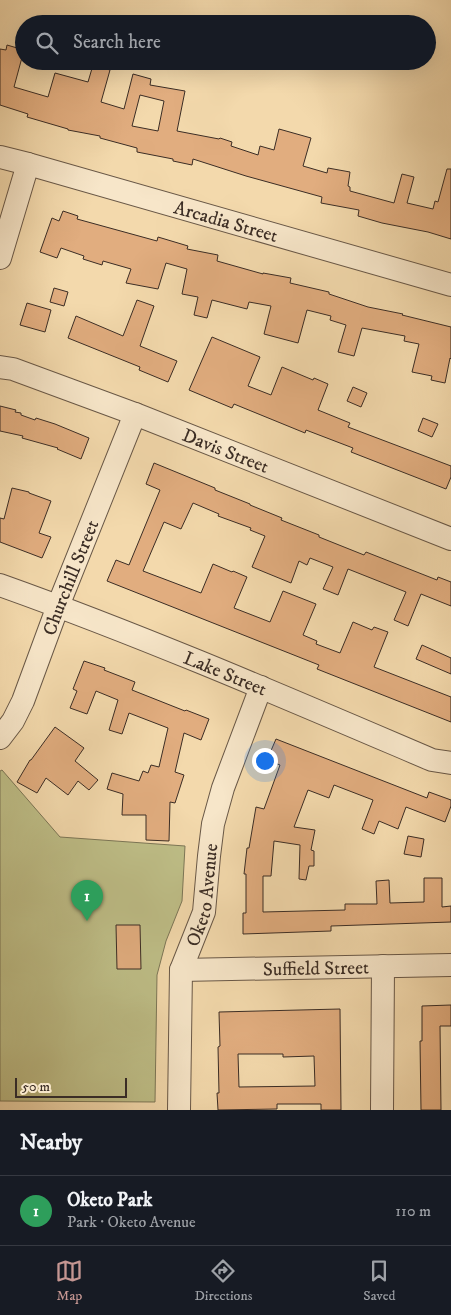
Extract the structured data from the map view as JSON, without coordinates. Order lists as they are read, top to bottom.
{
  "streets": {
    "street": [
      "Arcadia Street",
      "Davis Street",
      "Churchill Street",
      "Lake Street",
      "Oketo Avenue",
      "Suffield Street"
    ]
  },
  "crossings": [
    ["Davis Street", "Churchill Street"],
    ["Churchill Street", "Lake Street"],
    ["Lake Street", "Oketo Avenue"],
    ["Oketo Avenue", "Suffield Street"]
  ],
  "scale_bar": "50 m",
  "page": {
    "search": "Search here",
    "pins": "1",
    "scale": "50 m",
    "heading": "Nearby",
    "list": [
      {
        "mark": "1",
        "name": "Oketo Park",
        "note": "Park · Oketo Avenue",
        "value": "110 m"
      }
    ],
    "nav": ["Map", "Directions", "Saved"]
  }
}
